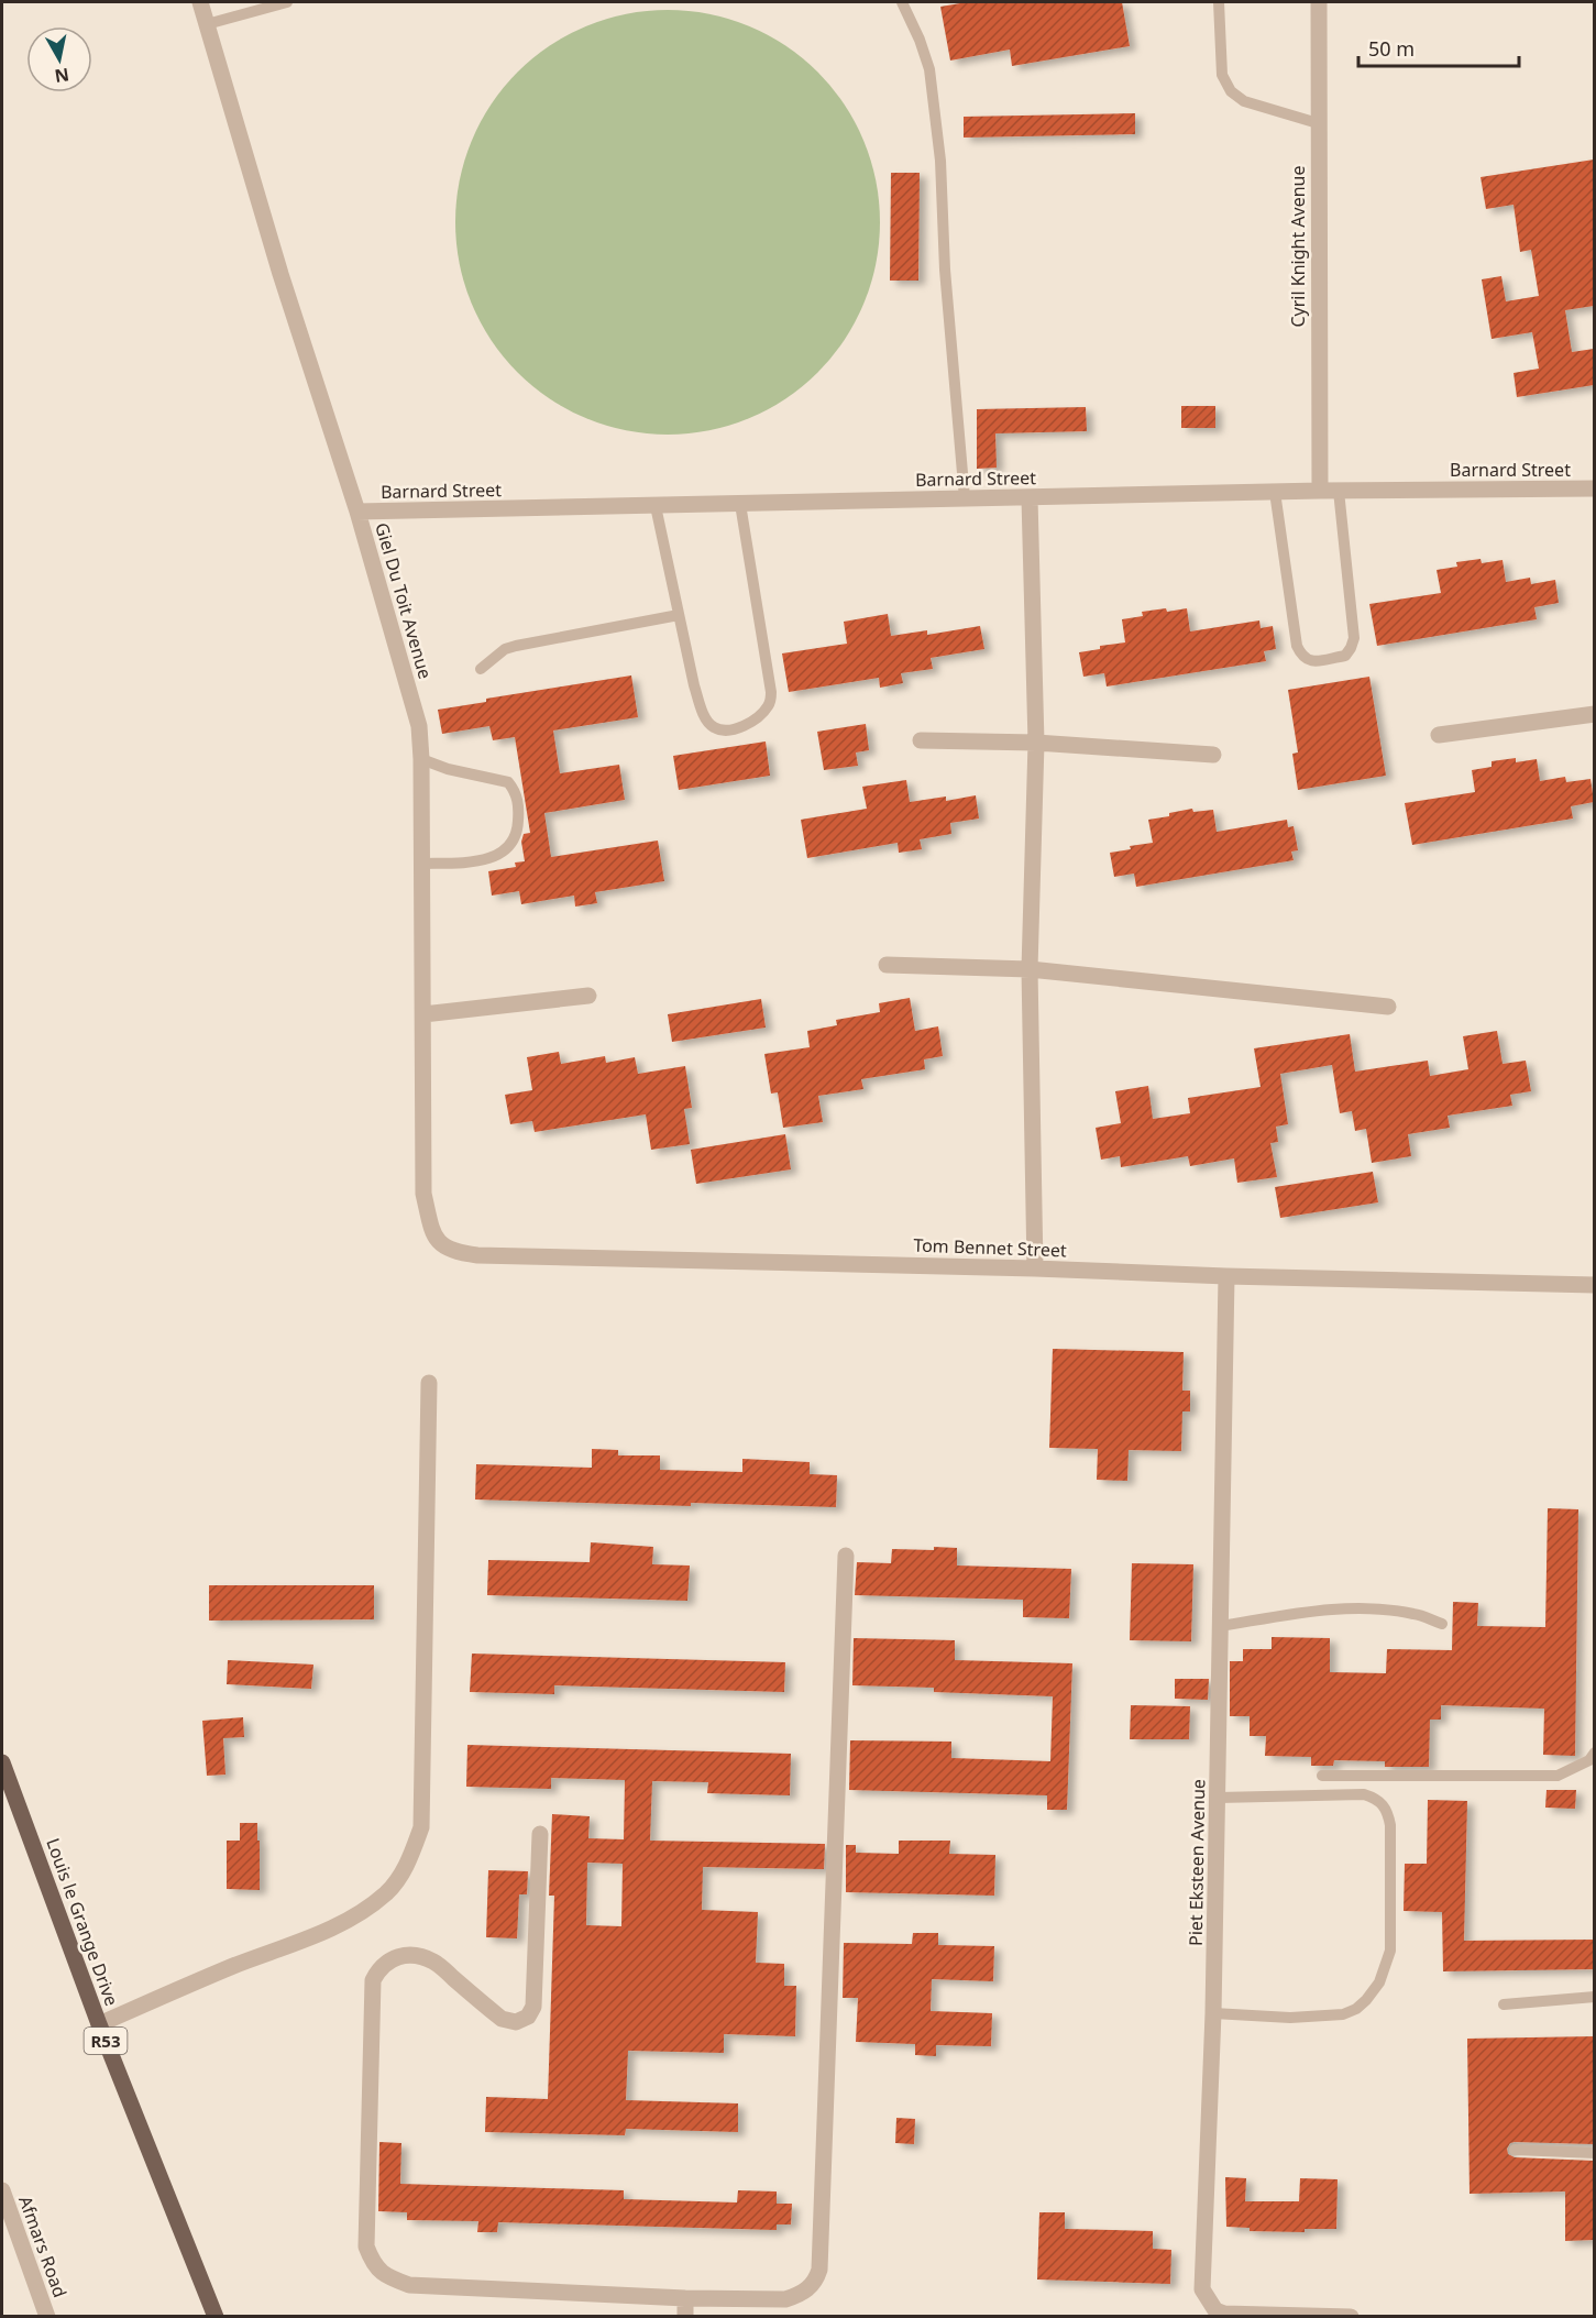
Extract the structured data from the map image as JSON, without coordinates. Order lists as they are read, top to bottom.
{
  "streets": {
    "main road": ["Louis le Grange Drive", "R53"],
    "street": [
      "Cyril Knight Avenue",
      "Barnard Street",
      "Giel Du Toit Avenue",
      "Tom Bennet Street",
      "Piet Eksteen Avenue",
      "Afmars Road"
    ]
  },
  "crossings": [
    ["Cyril Knight Avenue", "Barnard Street"],
    ["Barnard Street", "Giel Du Toit Avenue"],
    ["Giel Du Toit Avenue", "Tom Bennet Street"],
    ["Tom Bennet Street", "Piet Eksteen Avenue"]
  ],
  "scale_bar": "50 m",
  "north": "bottom"
}
